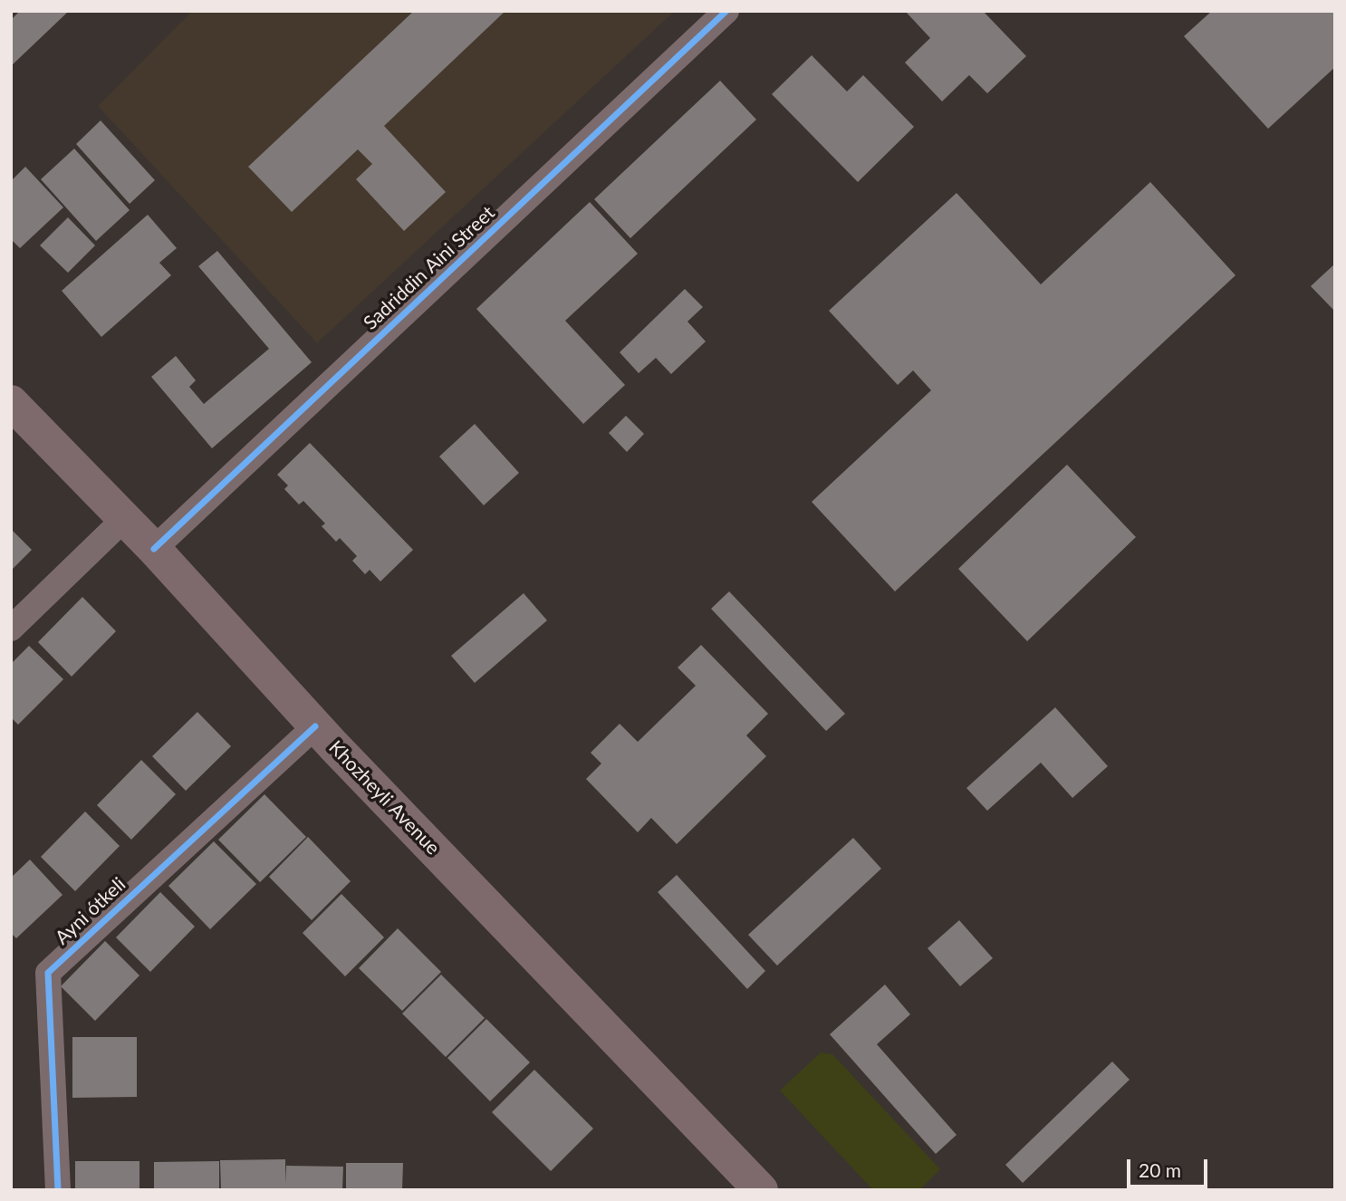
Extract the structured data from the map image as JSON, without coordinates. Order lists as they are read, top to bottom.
{
  "streets": {
    "main road": ["Khozheyli Avenue"],
    "street": ["Sadriddin Aini Street", "Ayni ótkeli"]
  },
  "crossings": [
    ["Sadriddin Aini Street", "Khozheyli Avenue"],
    ["Khozheyli Avenue", "Ayni ótkeli"]
  ],
  "scale_bar": "20 m"
}
